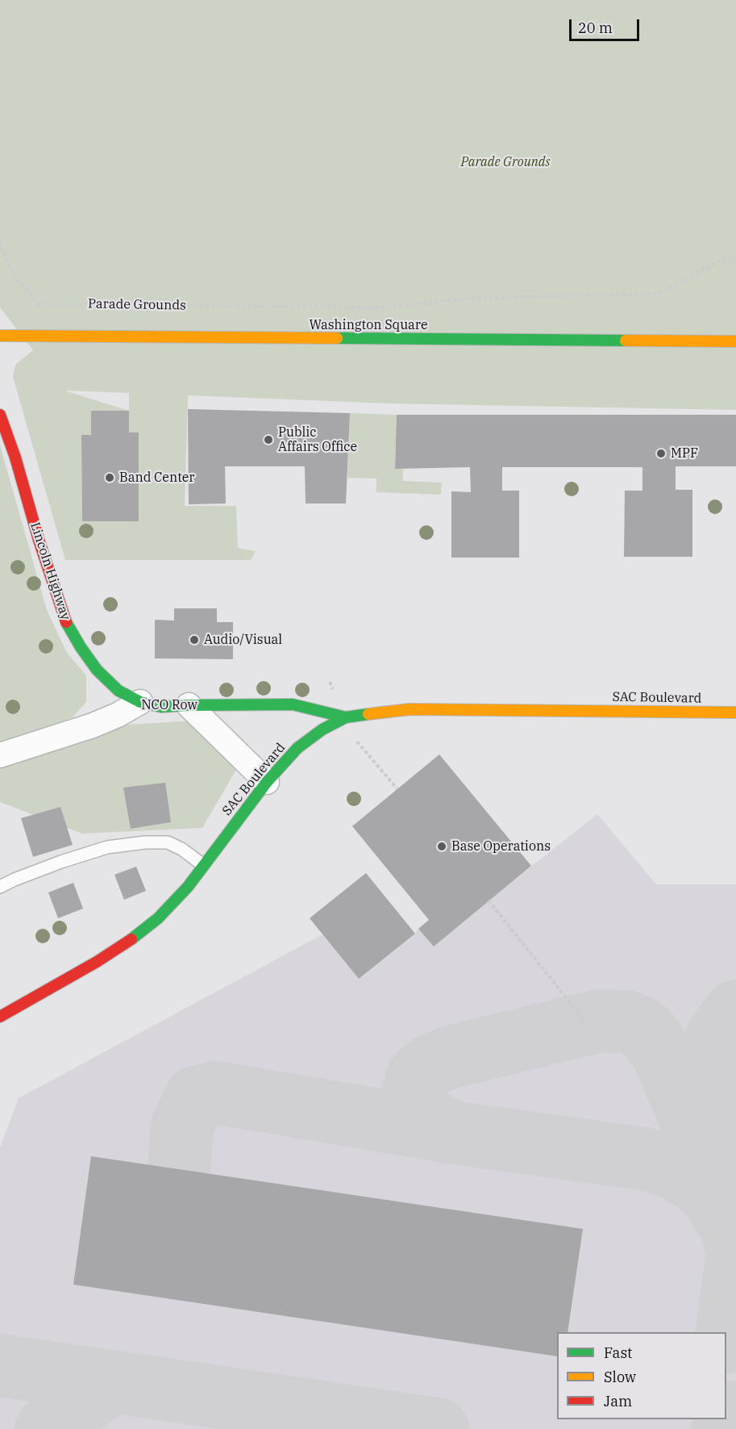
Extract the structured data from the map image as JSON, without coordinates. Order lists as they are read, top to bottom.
{
  "streets": {
    "street": [
      "Washington Square",
      "Lincoln Highway",
      "SAC Boulevard",
      "NCO Row"
    ],
    "path": ["Parade Grounds"]
  },
  "crossings": [
    ["Lincoln Highway", "NCO Row"],
    ["SAC Boulevard", "NCO Row"]
  ],
  "parks": ["Parade Grounds"],
  "places": [
    "Public Affairs Office",
    "MPF",
    "Band Center",
    "Audio/Visual",
    "Base Operations"
  ],
  "legend": ["Fast", "Slow", "Jam"],
  "scale_bar": "20 m"
}
